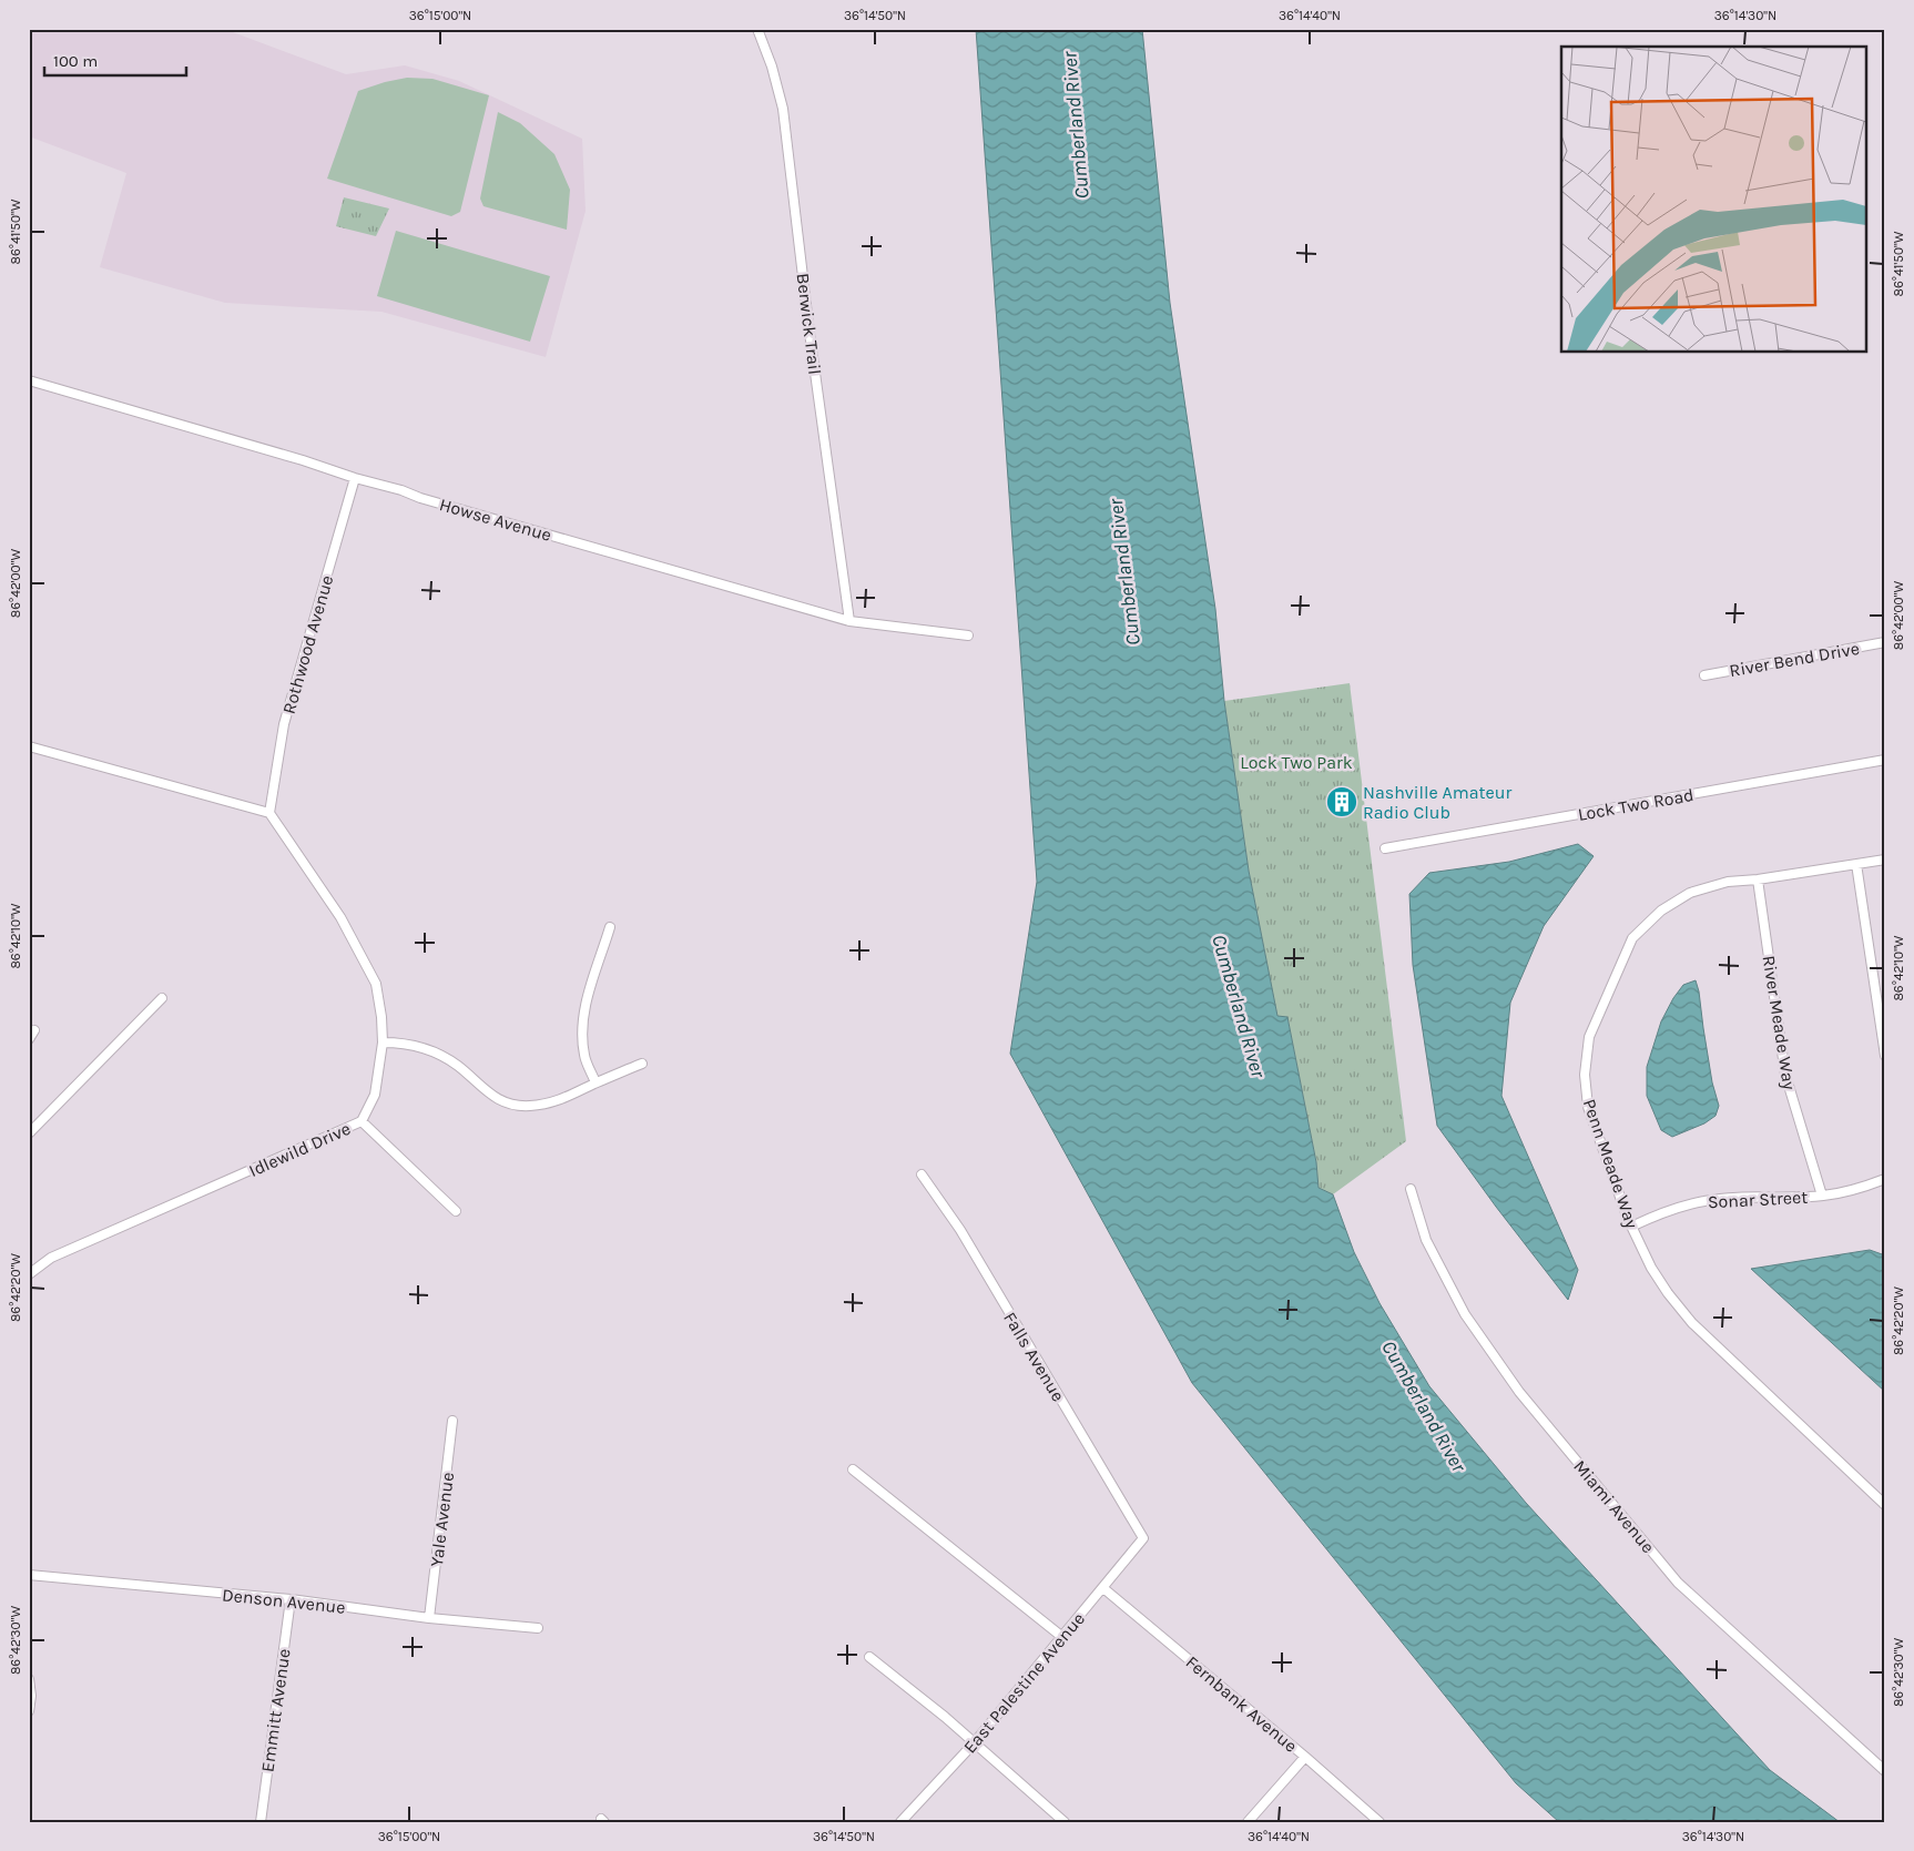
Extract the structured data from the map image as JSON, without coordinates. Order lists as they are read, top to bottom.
{
  "streets": {
    "street": [
      "Berwick Trail",
      "Howse Avenue",
      "Rothwood Avenue",
      "River Bend Drive",
      "Lock Two Road",
      "River Meade Way",
      "Idlewild Drive",
      "Penn Meade Way",
      "Sonar Street",
      "Falls Avenue",
      "Miami Avenue",
      "Yale Avenue",
      "Denson Avenue",
      "East Palestine Avenue",
      "Fernbank Avenue",
      "Emmitt Avenue"
    ]
  },
  "crossings": [
    ["Berwick Trail", "Howse Avenue"],
    ["Howse Avenue", "Rothwood Avenue"],
    ["Rothwood Avenue", "Idlewild Drive"],
    ["River Meade Way", "Penn Meade Way"],
    ["River Meade Way", "Sonar Street"],
    ["Penn Meade Way", "Sonar Street"],
    ["Falls Avenue", "East Palestine Avenue"],
    ["Yale Avenue", "Denson Avenue"],
    ["Denson Avenue", "Emmitt Avenue"],
    ["East Palestine Avenue", "Fernbank Avenue"]
  ],
  "water": ["Cumberland River"],
  "parks": ["Lock Two Park"],
  "places": {
    "building": ["Nashville Amateur Radio Club"]
  },
  "scale_bar": "100 m",
  "coordinates": [
    "36°15'00\"N",
    "36°14'50\"N",
    "36°14'40\"N",
    "36°14'30\"N",
    "86°41'50\"W",
    "86°42'00\"W",
    "86°42'10\"W",
    "86°42'20\"W",
    "86°42'30\"W"
  ]
}
